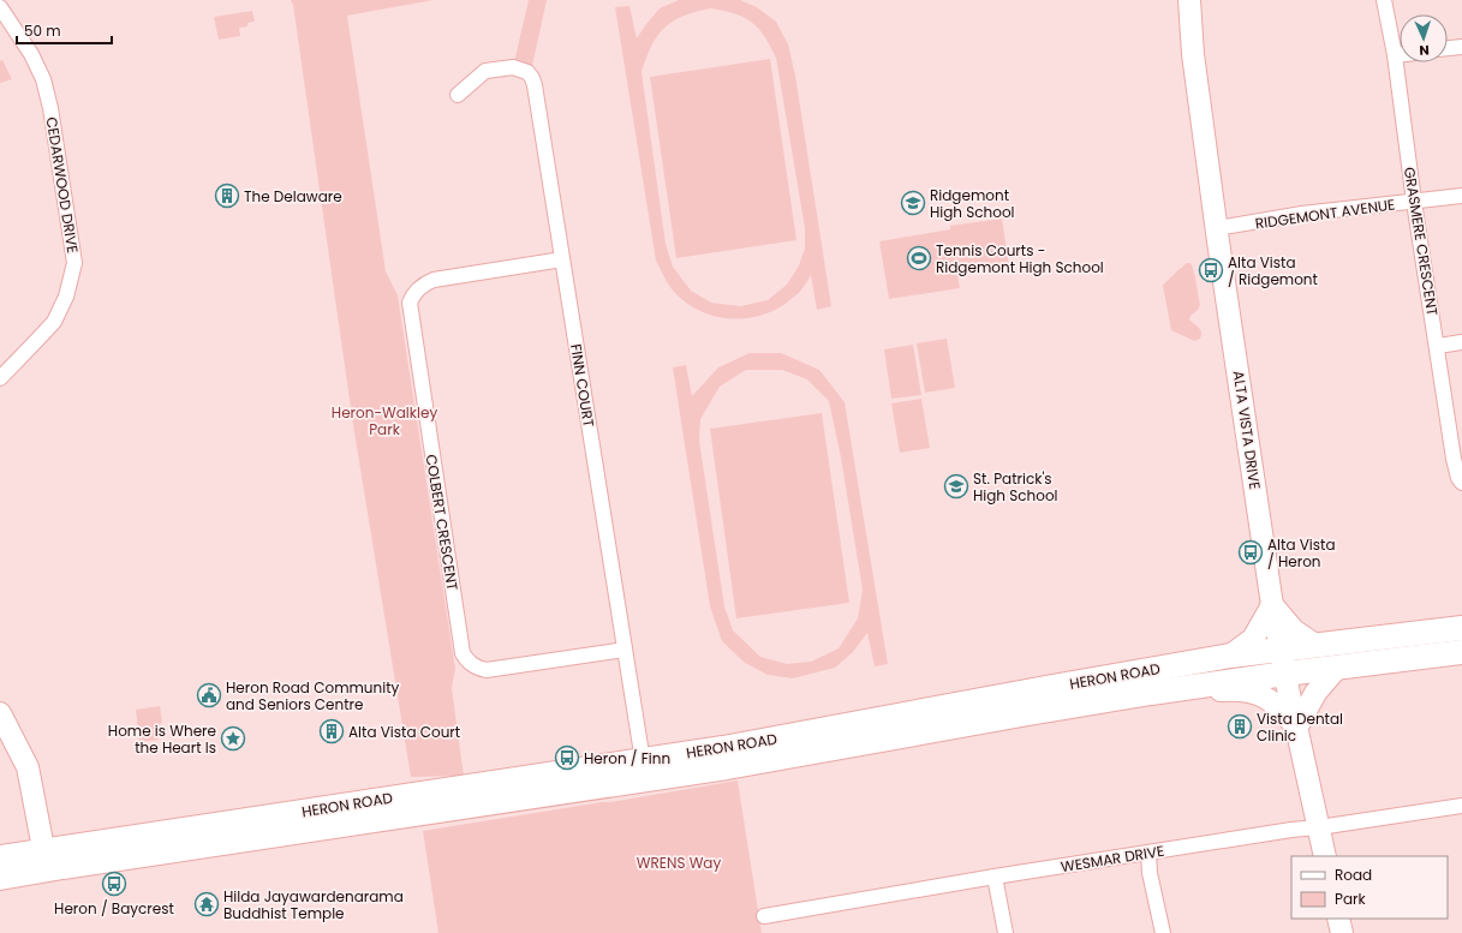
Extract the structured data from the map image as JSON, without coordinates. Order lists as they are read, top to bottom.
{
  "streets": {
    "main road": ["HERON ROAD"],
    "street": [
      "CEDARWOOD DRIVE",
      "RIDGEMONT AVENUE",
      "GRASMERE CRESCENT",
      "FINN COURT",
      "ALTA VISTA DRIVE",
      "COLBERT CRESCENT",
      "WESMAR DRIVE"
    ]
  },
  "crossings": [
    ["RIDGEMONT AVENUE", "GRASMERE CRESCENT"],
    ["RIDGEMONT AVENUE", "ALTA VISTA DRIVE"],
    ["FINN COURT", "COLBERT CRESCENT"],
    ["FINN COURT", "HERON ROAD"],
    ["ALTA VISTA DRIVE", "HERON ROAD"],
    ["ALTA VISTA DRIVE", "WESMAR DRIVE"]
  ],
  "parks": ["Heron-Walkley Park", "WRENS Way"],
  "places": {
    "building": ["The Delaware", "Vista Dental Clinic", "Alta Vista Court"],
    "school or university": ["Ridgemont High School", "St. Patrick's High School"],
    "sports": ["Tennis Courts - Ridgemont High School"],
    "bus stop": [
      "Alta Vista / Ridgemont",
      "Alta Vista / Heron",
      "Heron / Finn",
      "Heron / Baycrest"
    ],
    "public building": ["Heron Road Community and Seniors Centre"],
    "place": ["Home is Where the Heart Is"],
    "temple": ["Hilda Jayawardenarama Buddhist Temple"]
  },
  "legend": ["Road", "Park"],
  "scale_bar": "50 m",
  "north": "bottom"
}
